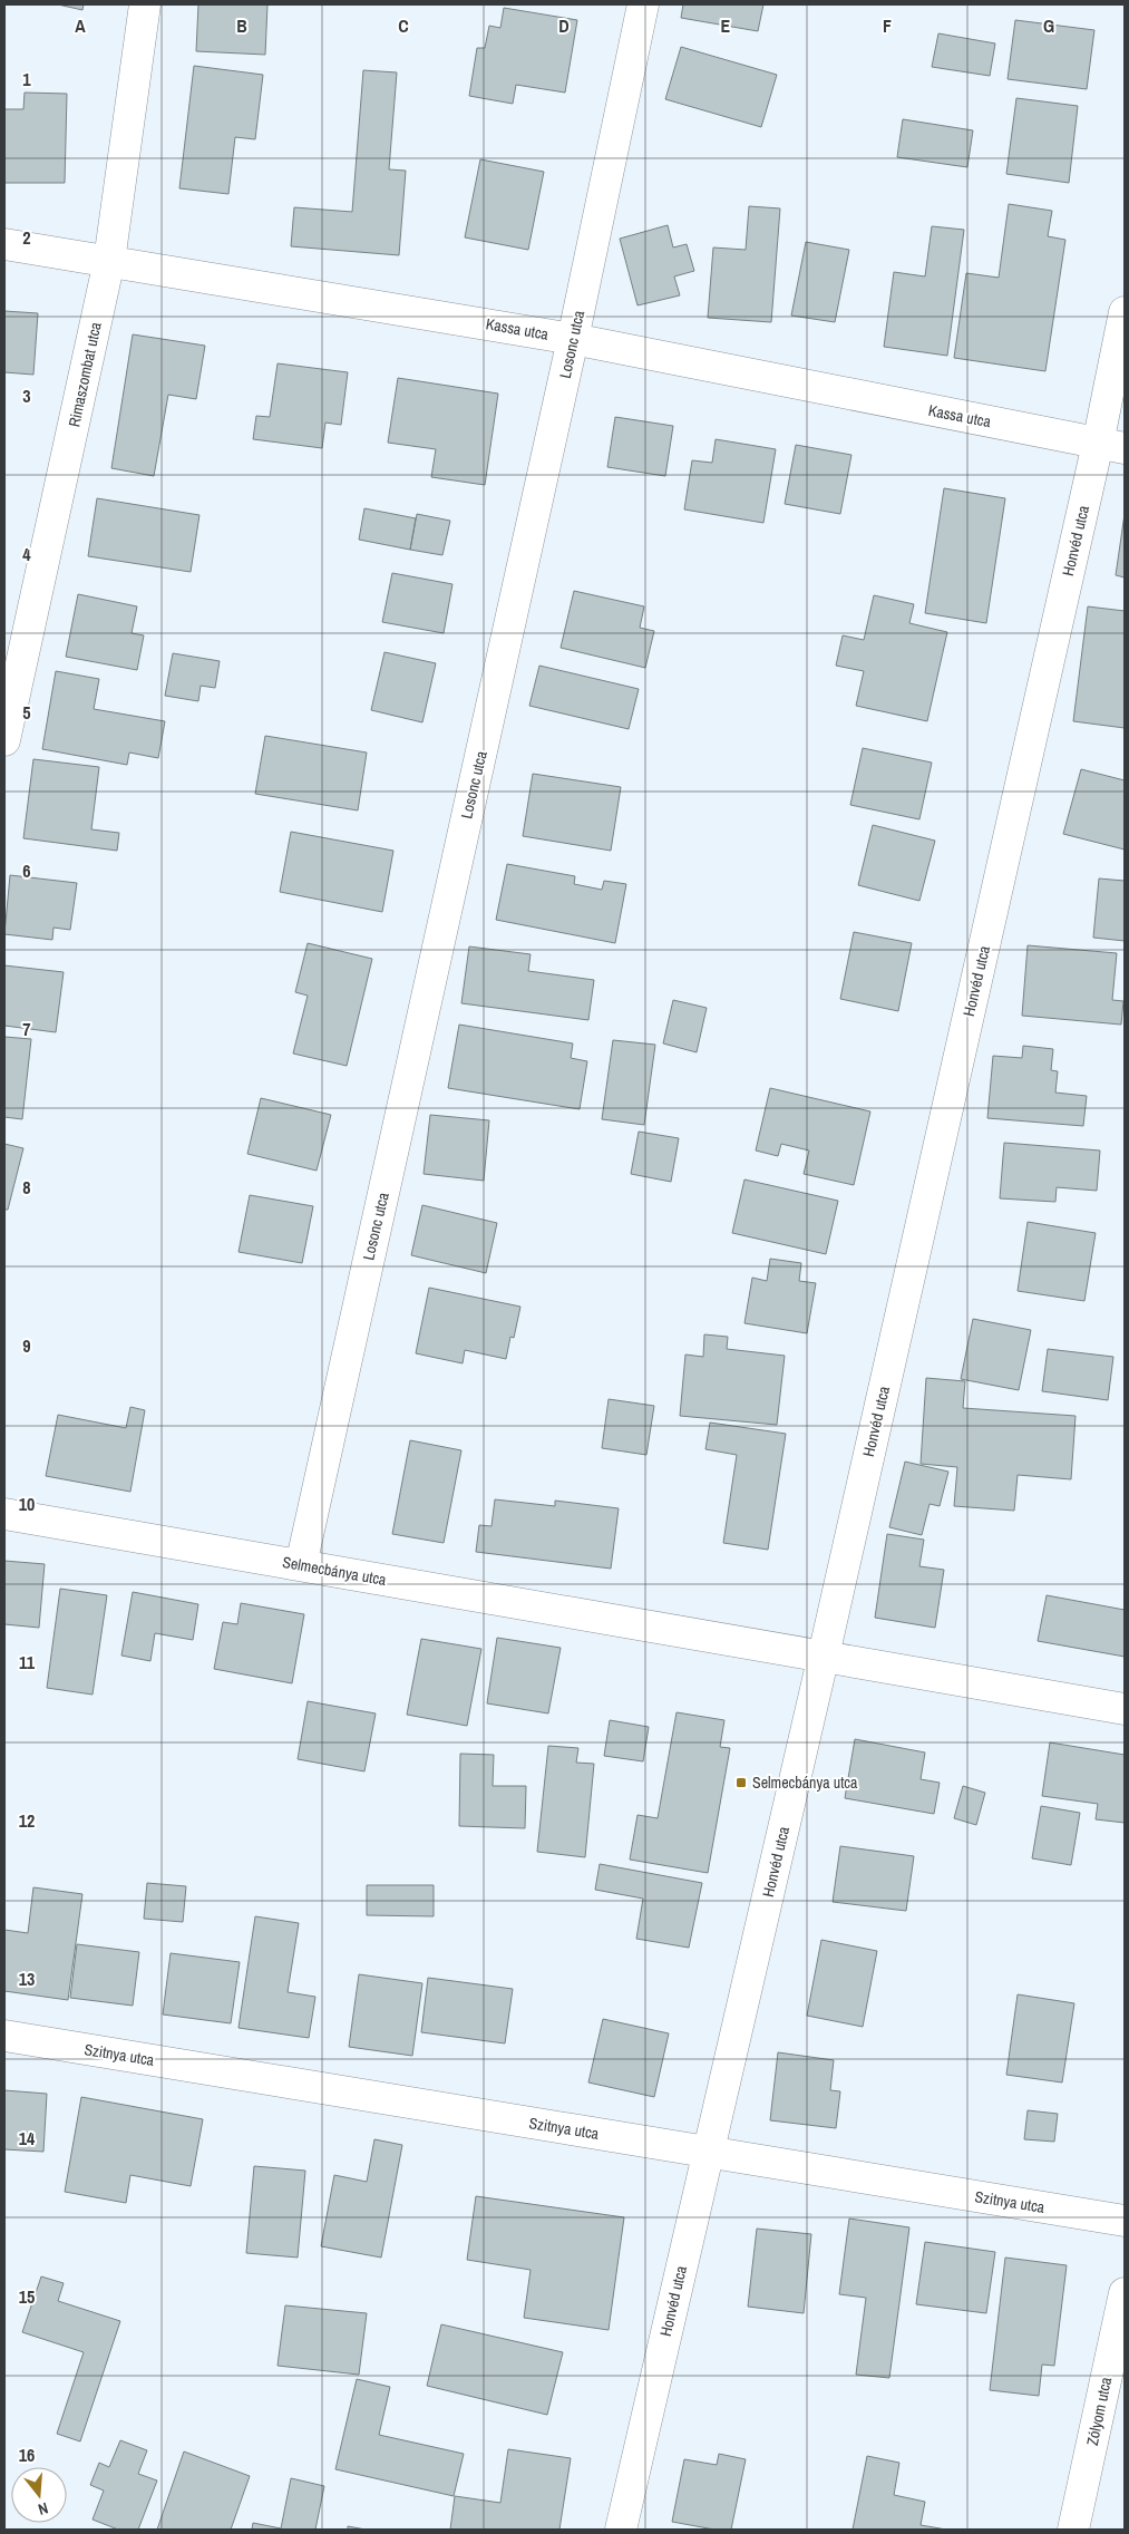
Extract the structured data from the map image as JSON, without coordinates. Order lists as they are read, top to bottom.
{
  "streets": {
    "street": [
      "Kassa utca",
      "Losonc utca",
      "Rimaszombat utca",
      "Honvéd utca",
      "Selmecbánya utca",
      "Szitnya utca",
      "Zólyom utca"
    ]
  },
  "crossings": [
    ["Kassa utca", "Losonc utca"],
    ["Kassa utca", "Rimaszombat utca"],
    ["Kassa utca", "Honvéd utca"],
    ["Losonc utca", "Selmecbánya utca"],
    ["Honvéd utca", "Selmecbánya utca"],
    ["Honvéd utca", "Szitnya utca"]
  ],
  "places": {
    "transit": ["Selmecbánya utca"]
  },
  "north": "bottom",
  "grid": {
    "columns": [
      "A",
      "B",
      "C",
      "D",
      "E",
      "F",
      "G"
    ],
    "rows": [
      "1",
      "2",
      "3",
      "4",
      "5",
      "6",
      "7",
      "8",
      "9",
      "10",
      "11",
      "12",
      "13",
      "14",
      "15",
      "16"
    ]
  }
}
